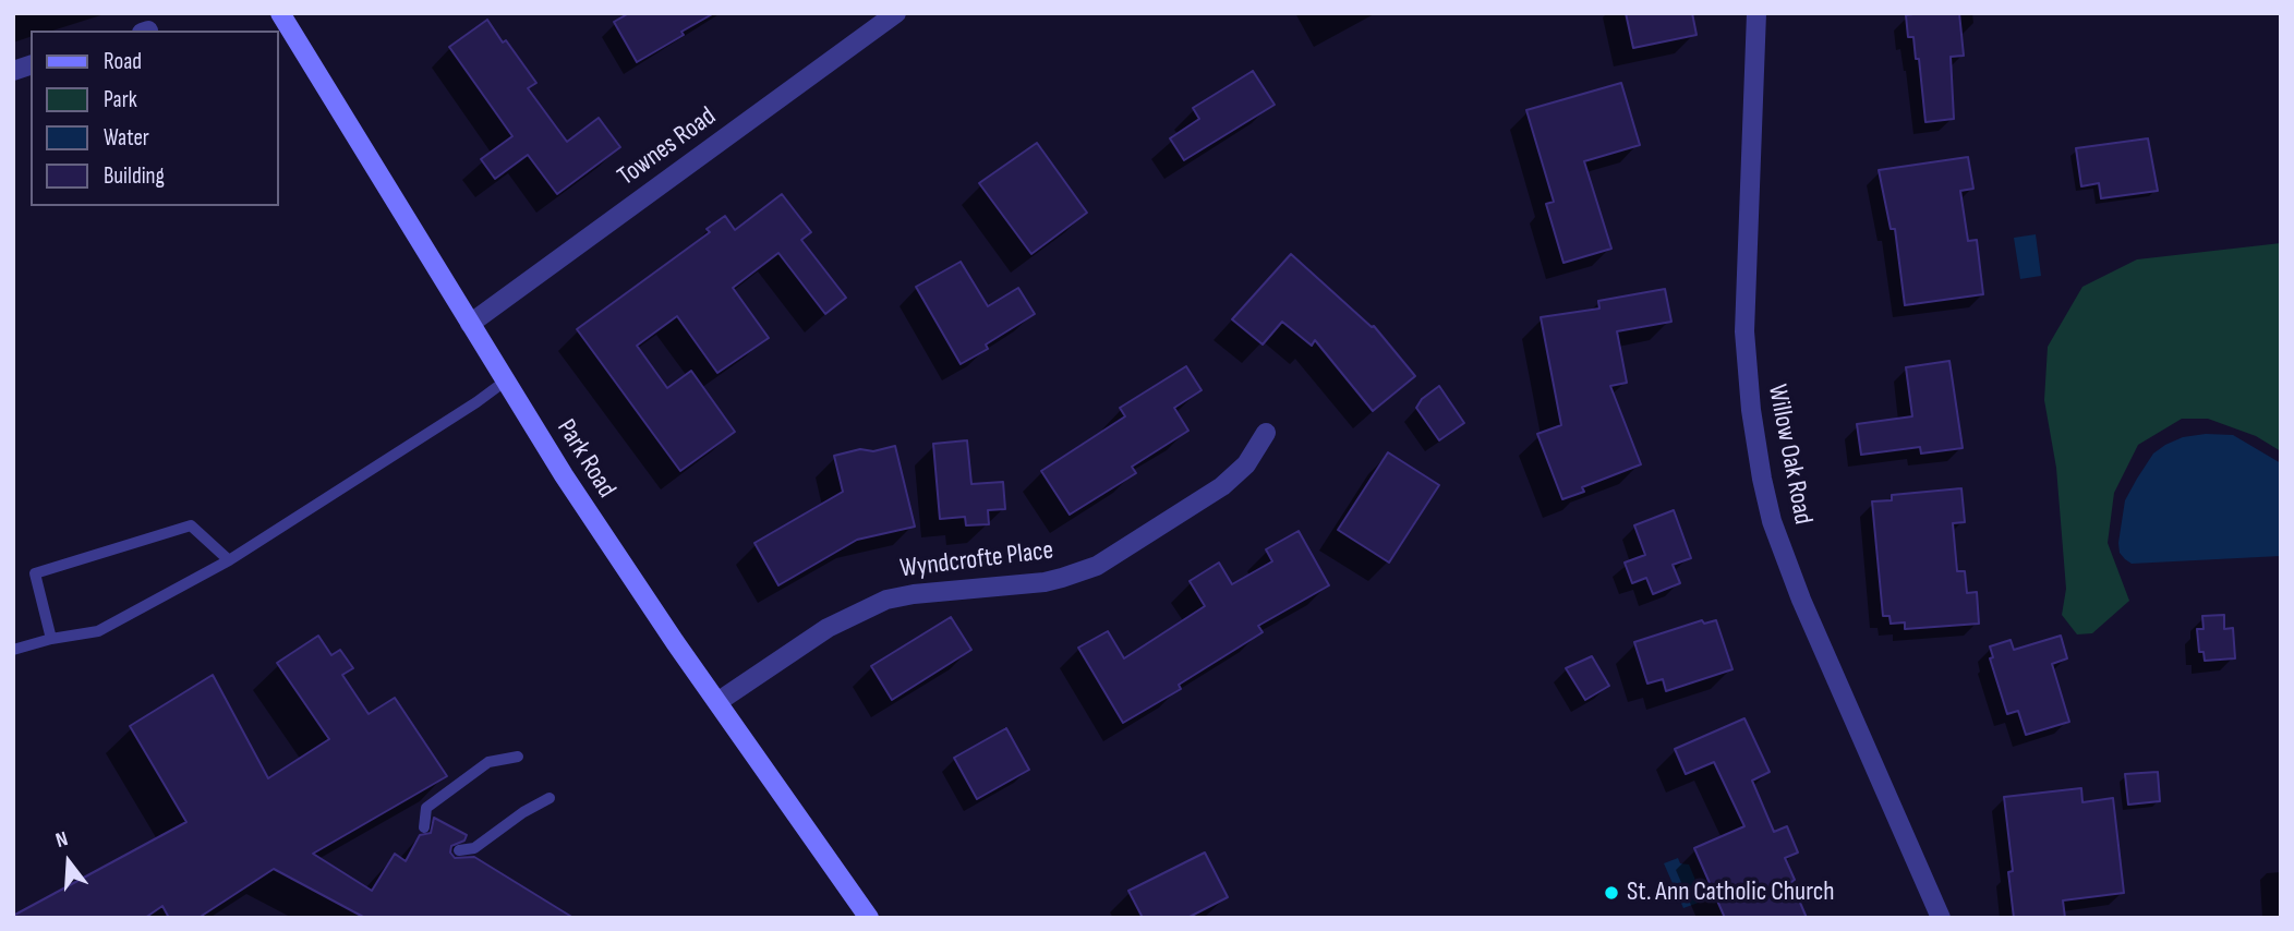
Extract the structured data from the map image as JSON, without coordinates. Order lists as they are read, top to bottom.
{
  "streets": {
    "main road": ["Park Road"],
    "street": ["Townes Road", "Willow Oak Road", "Wyndcrofte Place"]
  },
  "crossings": [
    ["Townes Road", "Park Road"],
    ["Park Road", "Wyndcrofte Place"]
  ],
  "places": ["St. Ann Catholic Church"],
  "legend": [
    "Road",
    "Park",
    "Water",
    "Building"
  ],
  "north": "top"
}
